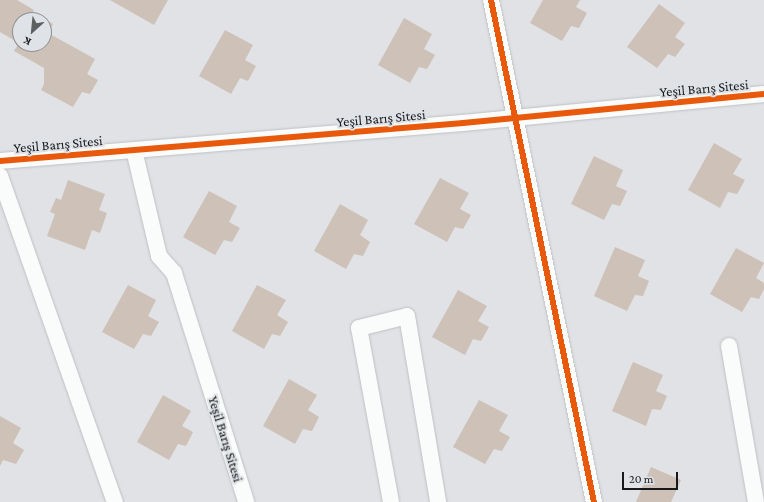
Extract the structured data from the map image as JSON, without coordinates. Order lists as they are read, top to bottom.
{
  "streets": {
    "street": ["Yeşil Barış Sitesi"]
  },
  "scale_bar": "20 m",
  "north": "bottom left"
}
